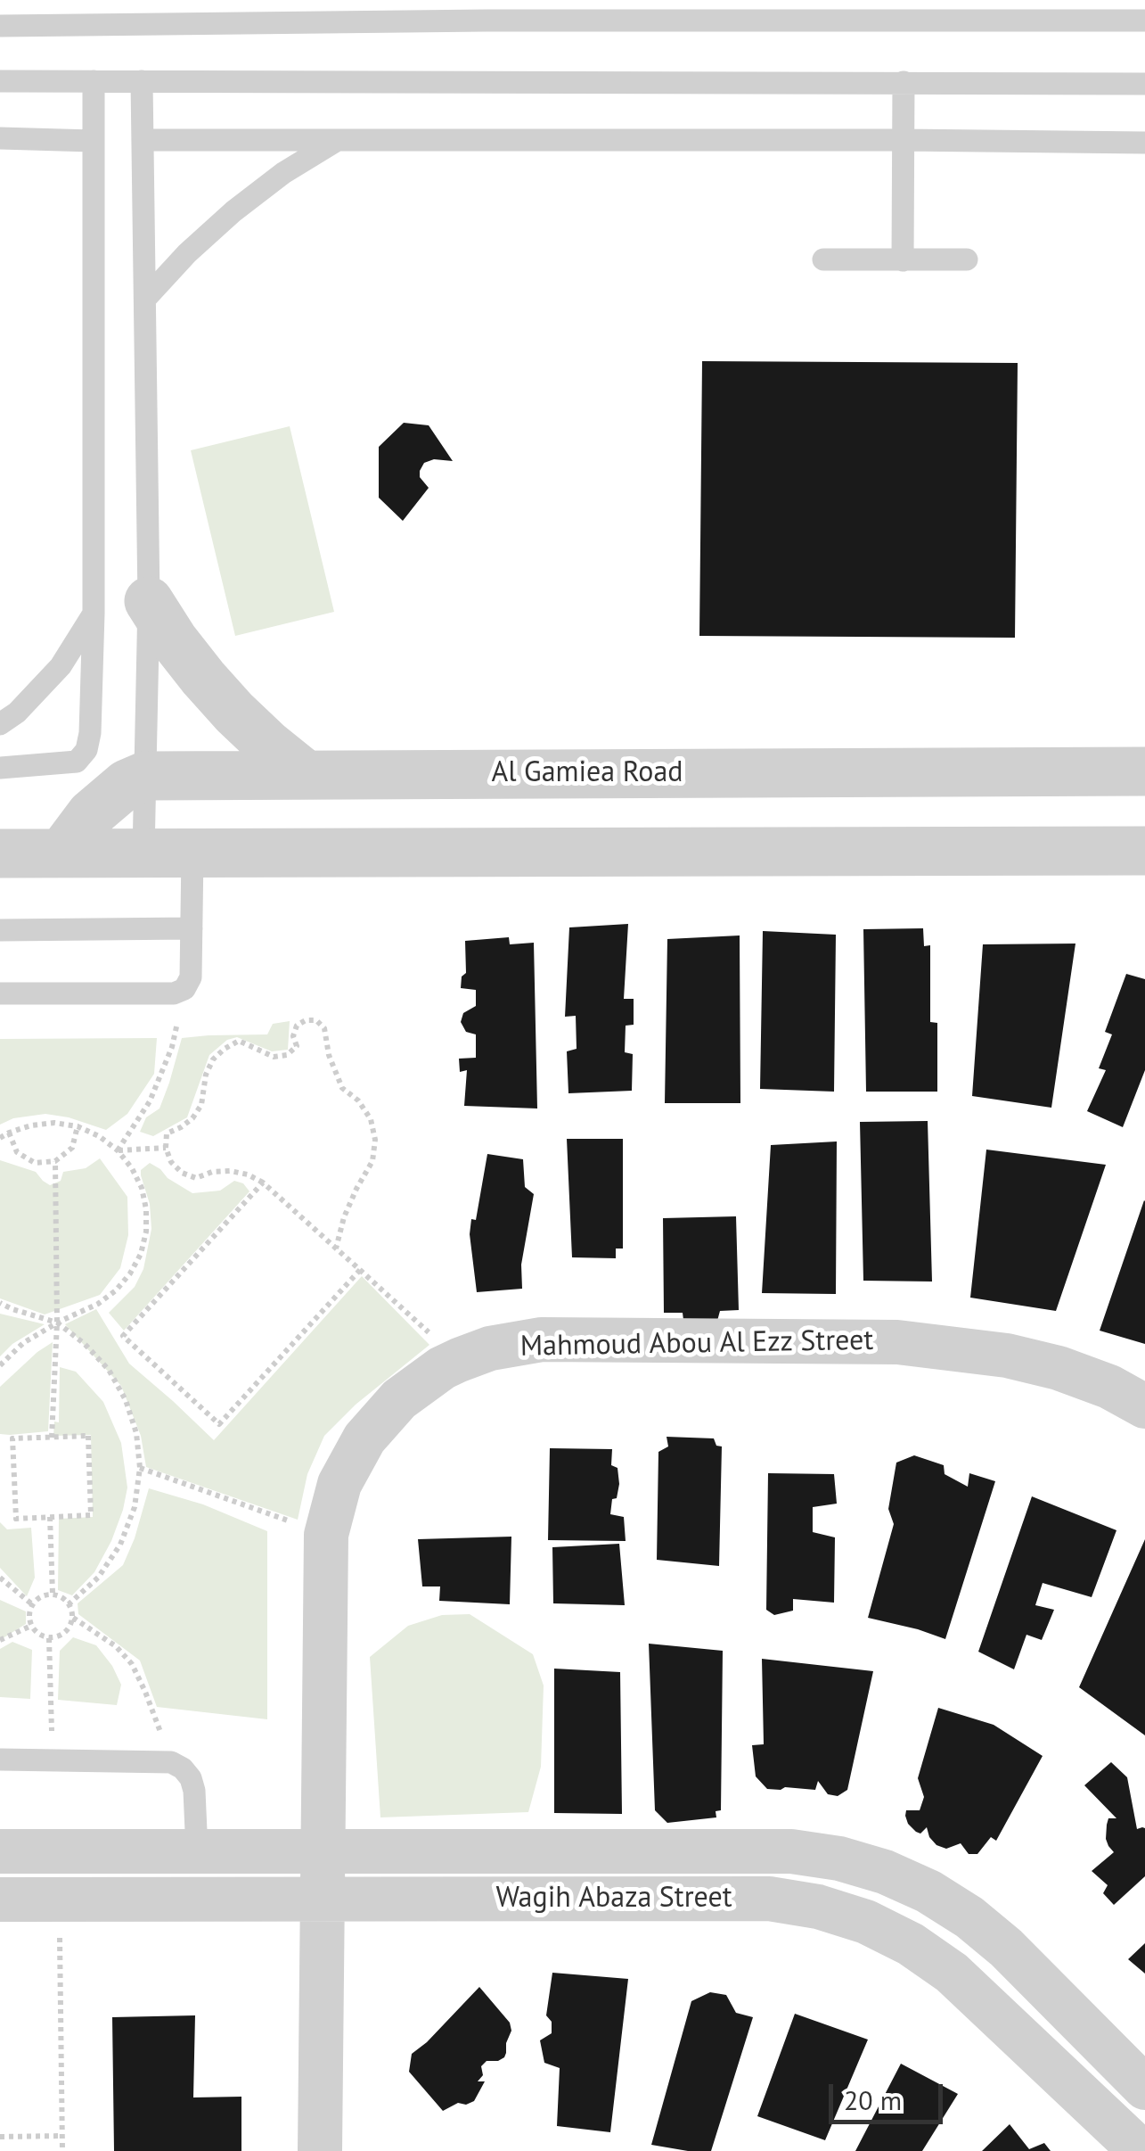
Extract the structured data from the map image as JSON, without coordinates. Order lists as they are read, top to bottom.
{
  "streets": {
    "street": ["Al Gamiea Road", "Mahmoud Abou Al Ezz Street", "Wagih Abaza Street"]
  },
  "crossings": [
    ["Mahmoud Abou Al Ezz Street", "Wagih Abaza Street"]
  ],
  "scale_bar": "20 m"
}
